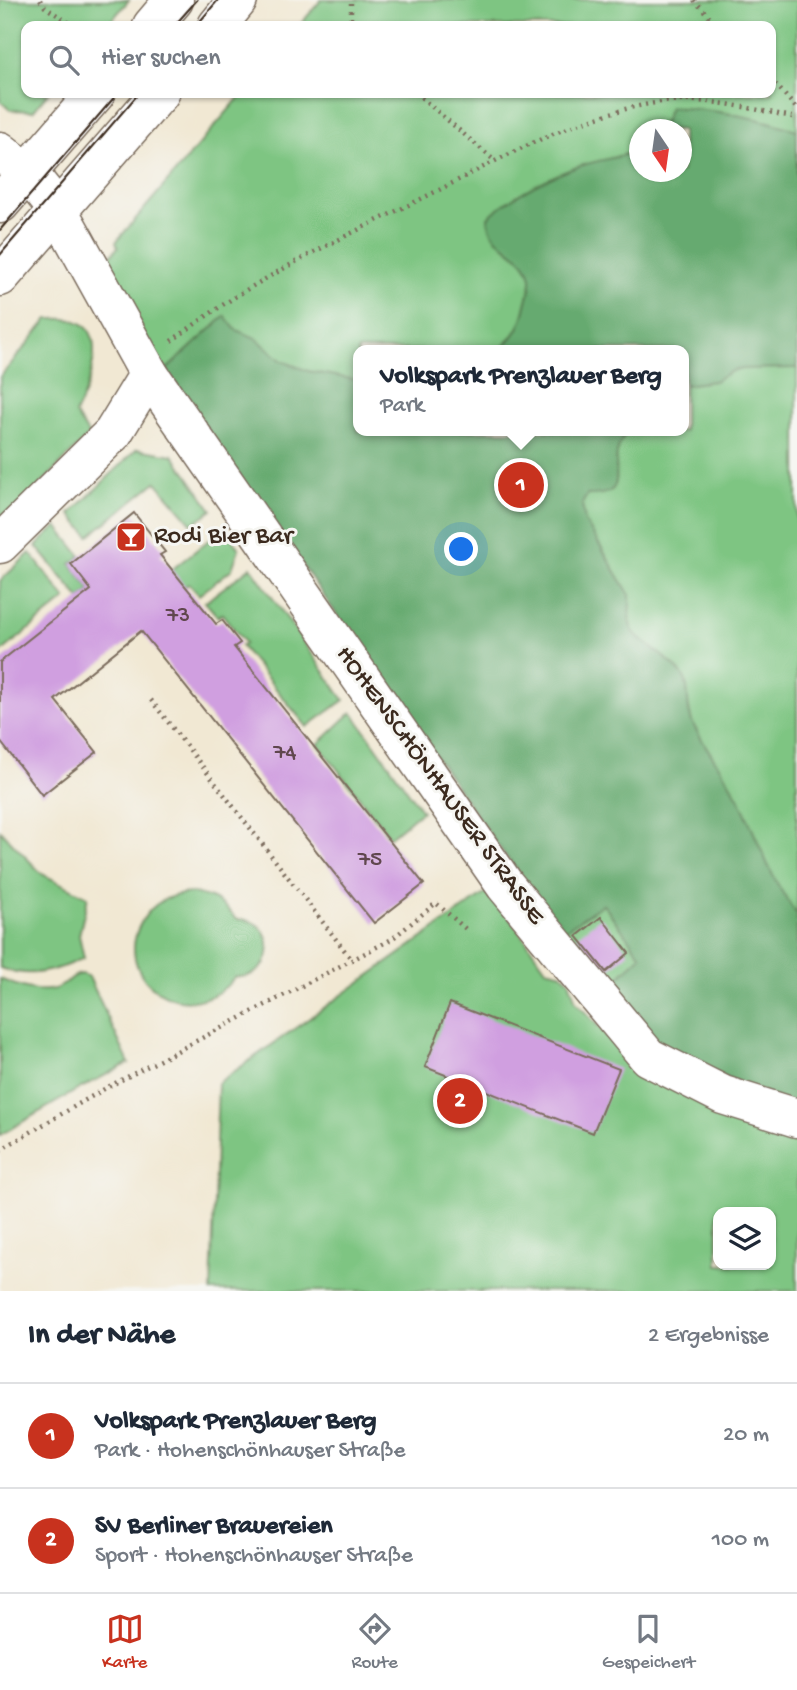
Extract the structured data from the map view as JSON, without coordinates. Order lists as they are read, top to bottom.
{
  "streets": {
    "street": ["HOHENSCHÖNHAUSER STRASSE"]
  },
  "places": {
    "bar": ["Rodi Bier Bar"]
  },
  "house_numbers": ["73", "74", "75"],
  "north": "bottom",
  "page": {
    "search": "Hier suchen",
    "popup": ["Volkspark Prenzlauer Berg", "Park"],
    "pins": ["1", "2"],
    "heading": ["In der Nähe", "2 Ergebnisse"],
    "list": [
      {
        "mark": "1",
        "name": "Volkspark Prenzlauer Berg",
        "note": "Park · Hohenschönhauser Straße",
        "value": "20 m"
      },
      {
        "mark": "2",
        "name": "SV Berliner Brauereien",
        "note": "Sport · Hohenschönhauser Straße",
        "value": "100 m"
      }
    ],
    "nav": ["Karte", "Route", "Gespeichert"]
  }
}
